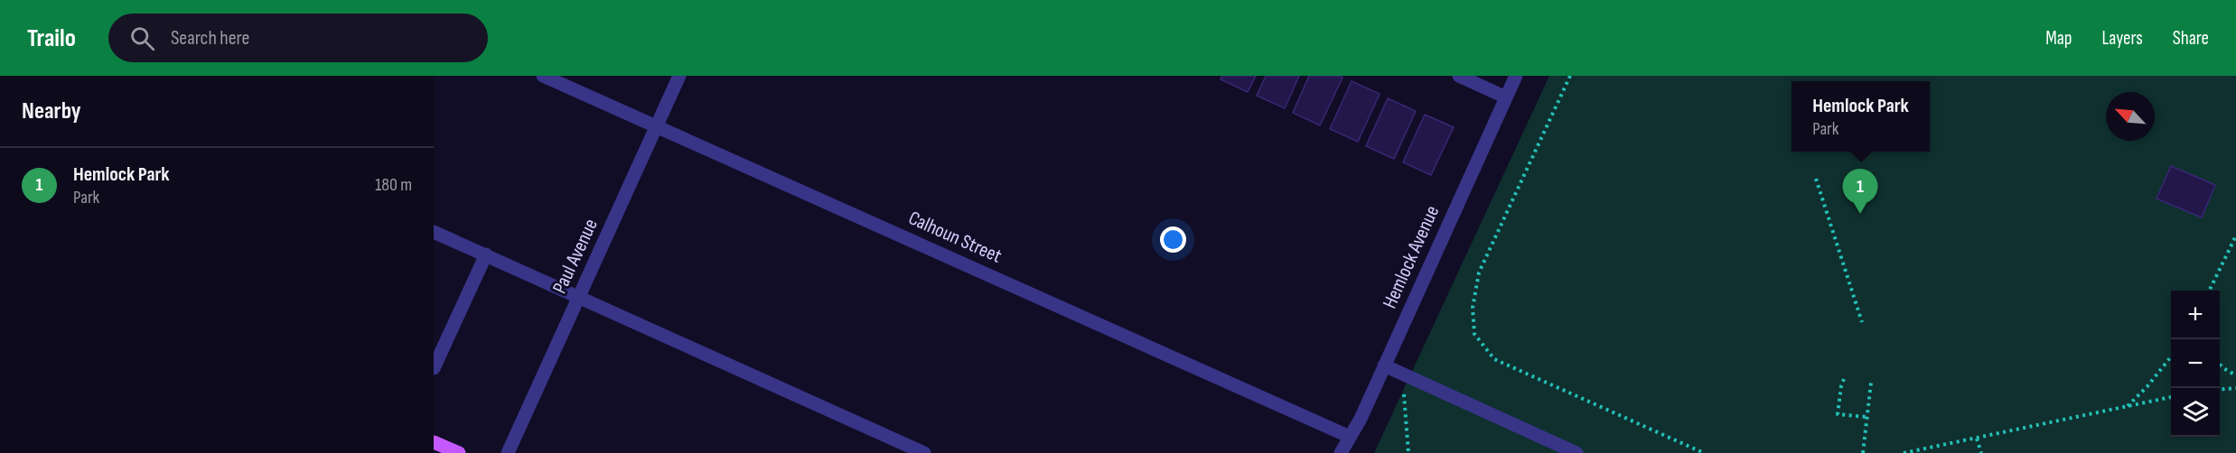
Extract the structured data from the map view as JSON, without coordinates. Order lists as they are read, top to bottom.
{
  "streets": {
    "street": ["Calhoun Street", "Paul Avenue", "Hemlock Avenue"]
  },
  "crossings": [
    ["Calhoun Street", "Paul Avenue"],
    ["Calhoun Street", "Hemlock Avenue"]
  ],
  "north": "top left",
  "page": {
    "header": "Trailo",
    "search": "Search here",
    "nav": ["Map", "Layers", "Share"],
    "heading": "Nearby",
    "popup": ["Hemlock Park", "Park"],
    "list": [
      {
        "mark": "1",
        "name": "Hemlock Park",
        "note": "Park",
        "value": "180 m"
      }
    ],
    "pins": "1",
    "map_buttons": ["+", "−"]
  }
}
